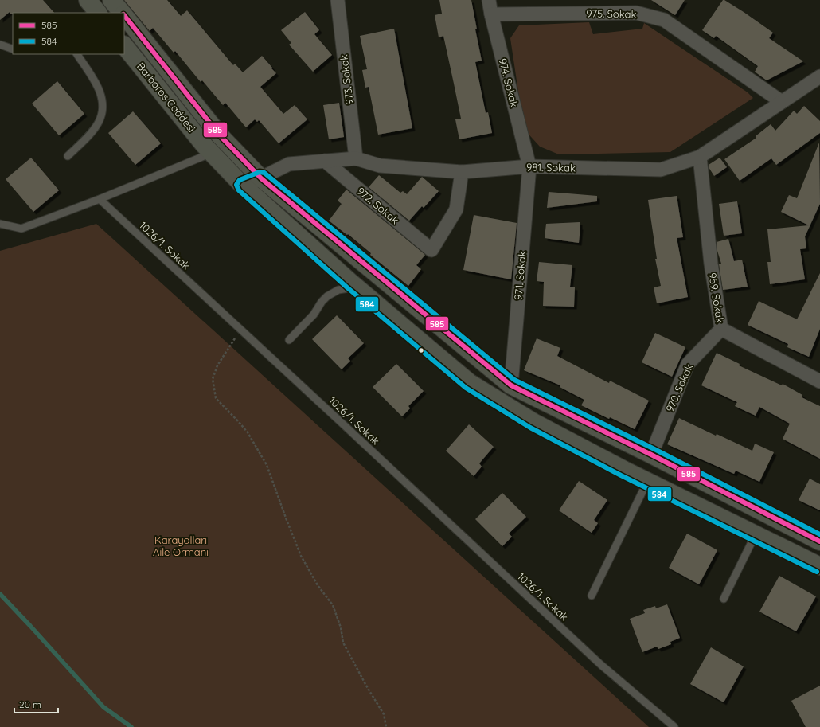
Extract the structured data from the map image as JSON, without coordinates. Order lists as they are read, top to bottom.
{
  "streets": {
    "main road": ["Barbaros Caddesi"],
    "street": [
      "975. Sokak",
      "973. Sokak",
      "974. Sokak",
      "981. Sokak",
      "972. Sokak",
      "971. Sokak",
      "959. Sokak",
      "970. Sokak"
    ],
    "lane": ["1026/1. Sokak"]
  },
  "crossings": [
    ["975. Sokak", "974. Sokak"],
    ["975. Sokak", "981. Sokak"],
    ["973. Sokak", "981. Sokak"],
    ["974. Sokak", "981. Sokak"],
    ["974. Sokak", "971. Sokak"],
    ["Barbaros Caddesi", "981. Sokak"],
    ["Barbaros Caddesi", "971. Sokak"],
    ["Barbaros Caddesi", "970. Sokak"],
    ["981. Sokak", "972. Sokak"],
    ["981. Sokak", "971. Sokak"],
    ["981. Sokak", "959. Sokak"],
    ["959. Sokak", "970. Sokak"]
  ],
  "parks": ["Karayolları Aile Ormanı"],
  "lines": ["transit line 585", "transit line 584"],
  "legend": ["585", "584"],
  "scale_bar": "20 m"
}
